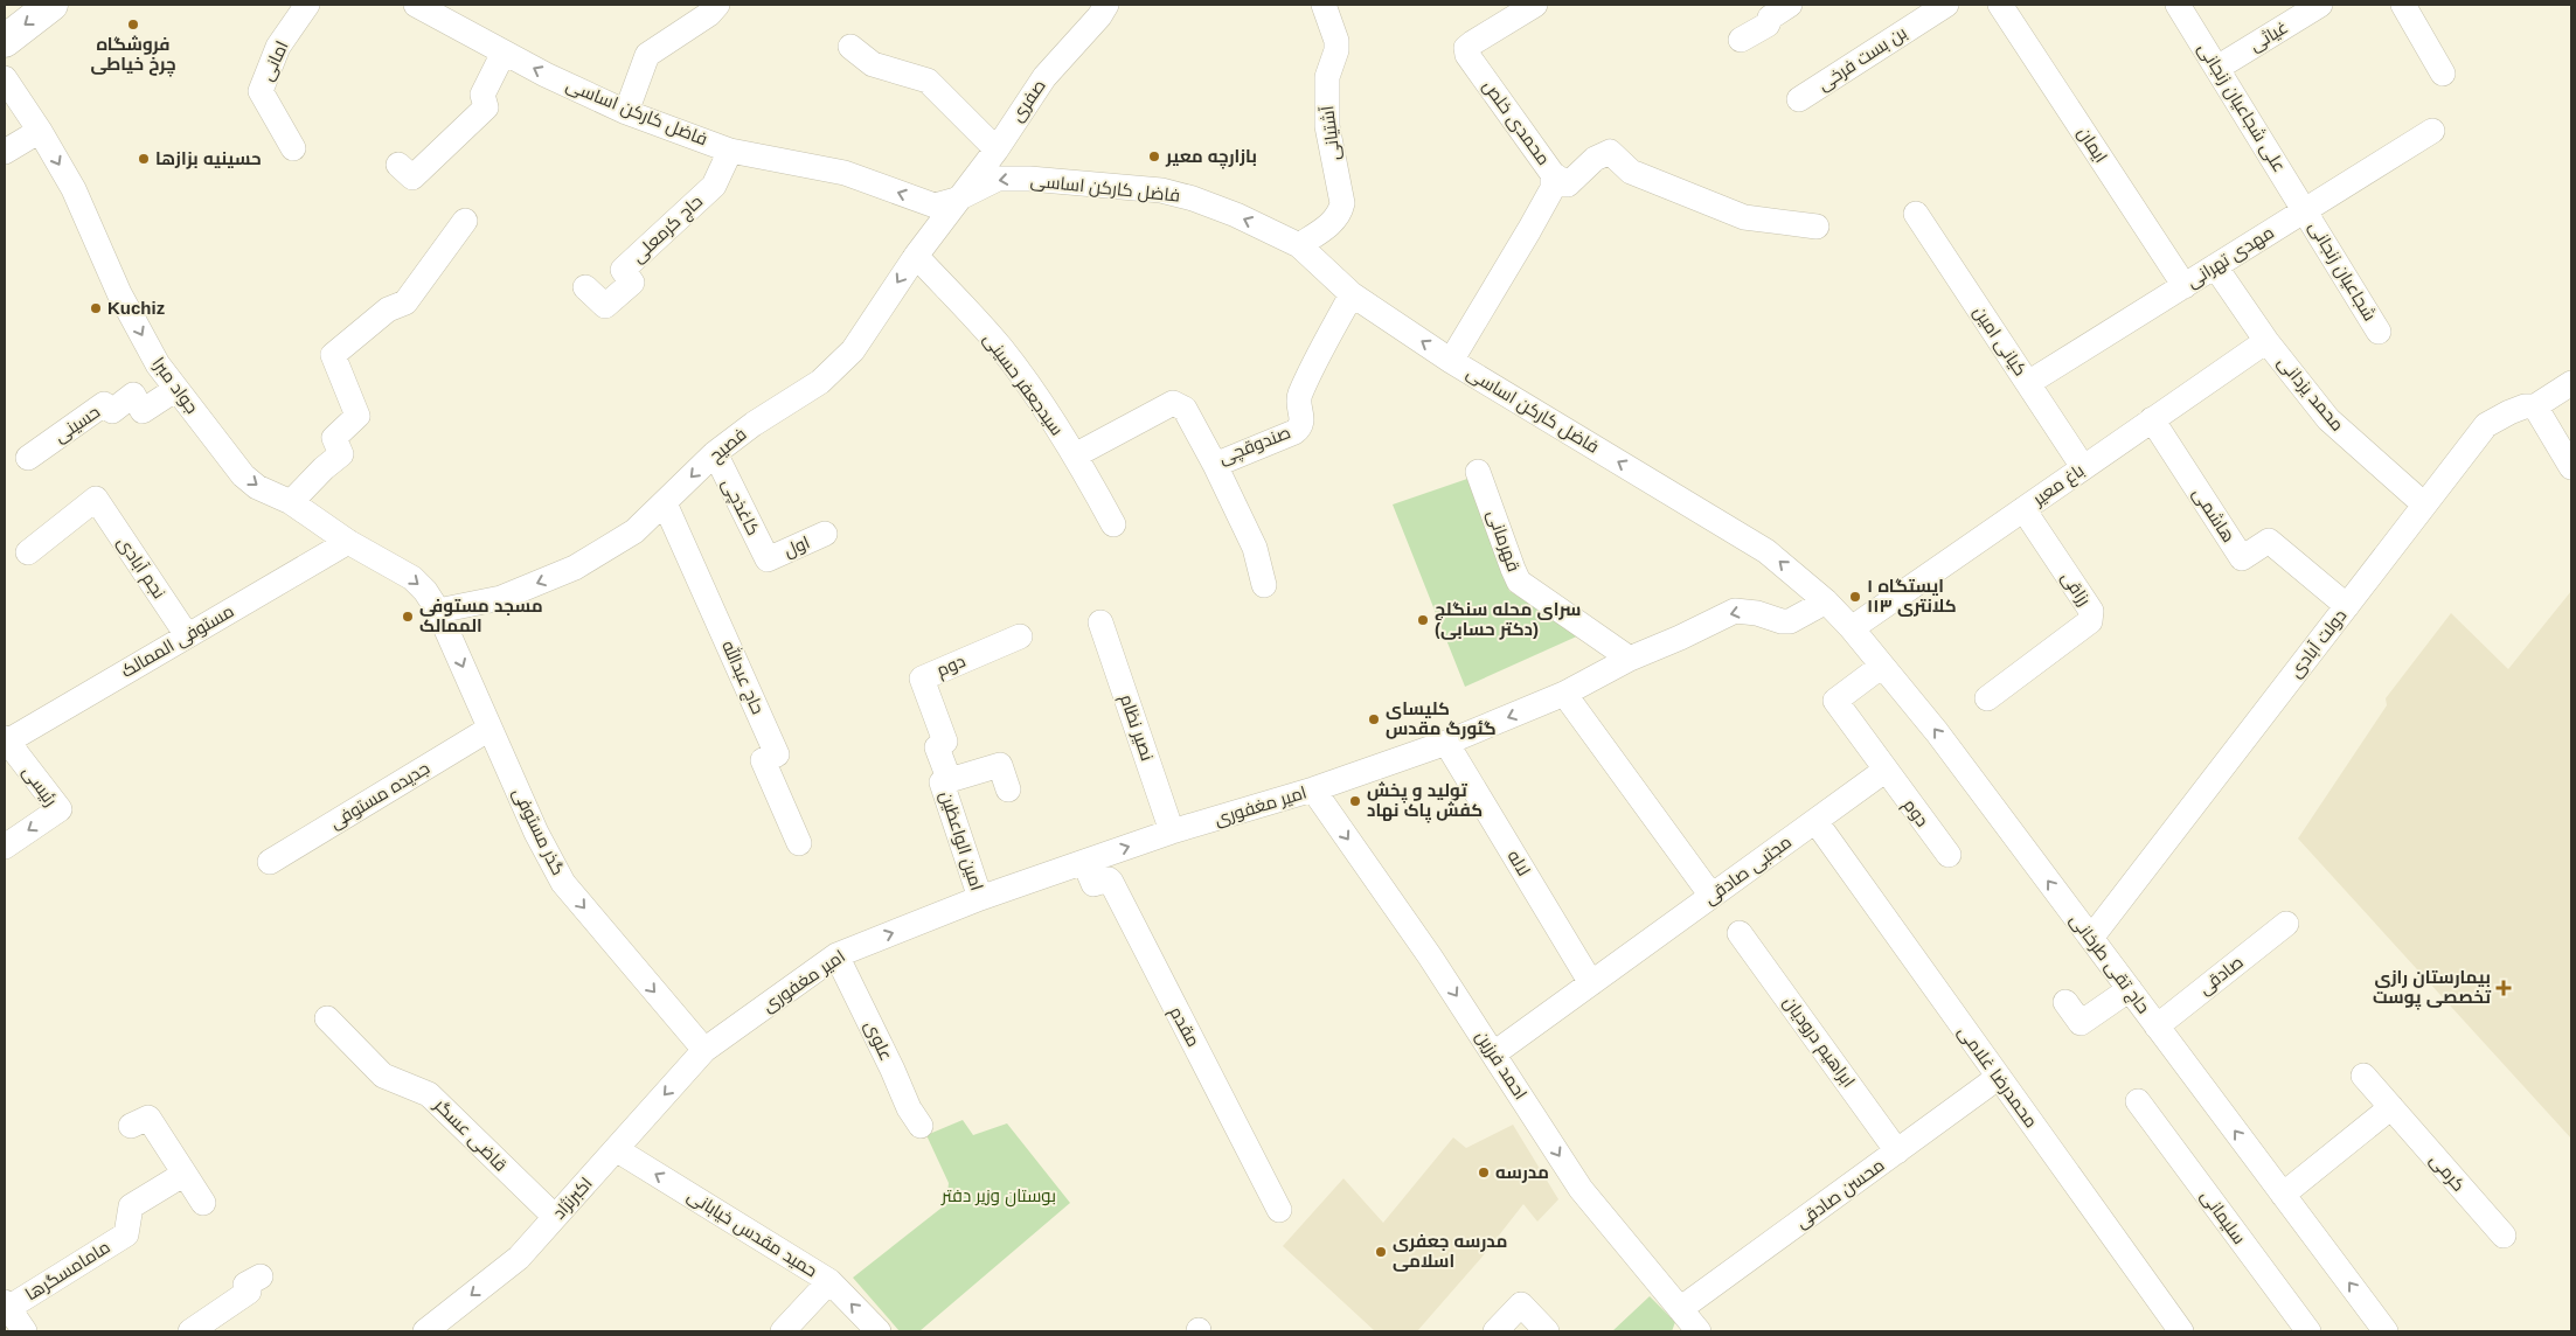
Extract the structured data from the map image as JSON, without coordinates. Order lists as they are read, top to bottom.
{
  "streets": {
    "street": [
      "غیاثی",
      "بن بست فرخی",
      "امانی",
      "صفری",
      "علی شجاعیان زنجانی",
      "فاضل کارکن اساسی",
      "محمدی خلص",
      "آشتیانی",
      "ایمان",
      "حاج کرمعلی",
      "مهدی تهرانی",
      "شجاعیان زنجانی",
      "کیانی امین",
      "سیدجعفر حسینی",
      "جواد مبرا",
      "محمد یزدانی",
      "حسینی",
      "فصیح",
      "صندوقچی",
      "باغ معیر",
      "کاغذچی",
      "هاشمی",
      "قهرمانی",
      "اول",
      "نجم آبادی",
      "رزاقی",
      "مستوفی الممالک",
      "دولت آبادی",
      "دوم",
      "حاج عبدالله",
      "نصیر نظام",
      "رئیسی",
      "جدیده مستوفی",
      "امیر مغفوری",
      "گذر مستوفی",
      "امین الواعظین",
      "لاله",
      "مجتبی صادقی",
      "حاج تقی طرخانی",
      "صادقی",
      "مقدم",
      "علوی",
      "ابراهیم درودیان",
      "احمد فرزین",
      "محمدرضا غلامی",
      "قاضی عسگر",
      "کرمی",
      "محسن صادقی",
      "اکبرنژاد",
      "سلیمانی",
      "حمید مقدس خیابانی",
      "مامامسگرها"
    ]
  },
  "crossings": [
    ["غیاثی", "علی شجاعیان زنجانی"],
    ["صفری", "فاضل کارکن اساسی"],
    ["صفری", "فصیح"],
    ["علی شجاعیان زنجانی", "مهدی تهرانی"],
    ["علی شجاعیان زنجانی", "شجاعیان زنجانی"],
    ["فاضل کارکن اساسی", "محمدی خلص"],
    ["فاضل کارکن اساسی", "آشتیانی"],
    ["فاضل کارکن اساسی", "حاج کرمعلی"],
    ["فاضل کارکن اساسی", "فصیح"],
    ["فاضل کارکن اساسی", "صندوقچی"],
    ["فاضل کارکن اساسی", "امیر مغفوری"],
    ["فاضل کارکن اساسی", "حاج تقی طرخانی"],
    ["ایمان", "مهدی تهرانی"],
    ["مهدی تهرانی", "شجاعیان زنجانی"],
    ["مهدی تهرانی", "کیانی امین"],
    ["مهدی تهرانی", "محمد یزدانی"],
    ["کیانی امین", "باغ معیر"],
    ["سیدجعفر حسینی", "فصیح"],
    ["سیدجعفر حسینی", "صندوقچی"],
    ["جواد مبرا", "حسینی"],
    ["جواد مبرا", "فصیح"],
    ["جواد مبرا", "مستوفی الممالک"],
    ["جواد مبرا", "گذر مستوفی"],
    ["محمد یزدانی", "باغ معیر"],
    ["محمد یزدانی", "دولت آبادی"],
    ["فصیح", "کاغذچی"],
    ["فصیح", "حاج عبدالله"],
    ["فصیح", "گذر مستوفی"],
    ["باغ معیر", "هاشمی"],
    ["باغ معیر", "رزاقی"],
    ["باغ معیر", "حاج تقی طرخانی"],
    ["کاغذچی", "اول"],
    ["هاشمی", "دولت آبادی"],
    ["قهرمانی", "امیر مغفوری"],
    ["نجم آبادی", "مستوفی الممالک"],
    ["مستوفی الممالک", "رئیسی"],
    ["دولت آبادی", "حاج تقی طرخانی"],
    ["دوم", "امین الواعظین"],
    ["دوم", "مجتبی صادقی"],
    ["نصیر نظام", "امیر مغفوری"],
    ["جدیده مستوفی", "گذر مستوفی"],
    ["امیر مغفوری", "گذر مستوفی"],
    ["امیر مغفوری", "امین الواعظین"],
    ["امیر مغفوری", "لاله"],
    ["امیر مغفوری", "حاج تقی طرخانی"],
    ["امیر مغفوری", "مقدم"],
    ["امیر مغفوری", "علوی"],
    ["امیر مغفوری", "احمد فرزین"],
    ["امیر مغفوری", "اکبرنژاد"],
    ["گذر مستوفی", "اکبرنژاد"],
    ["لاله", "مجتبی صادقی"],
    ["مجتبی صادقی", "احمد فرزین"],
    ["مجتبی صادقی", "محمدرضا غلامی"],
    ["حاج تقی طرخانی", "صادقی"],
    ["ابراهیم درودیان", "محسن صادقی"],
    ["احمد فرزین", "محسن صادقی"],
    ["محمدرضا غلامی", "محسن صادقی"],
    ["قاضی عسگر", "اکبرنژاد"],
    ["اکبرنژاد", "حمید مقدس خیابانی"]
  ],
  "one_way": [
    "فاضل کارکن اساسی",
    "جواد مبرا",
    "فصیح",
    "گذر مستوفی",
    "حاج تقی طرخانی",
    "احمد فرزین",
    "اکبرنژاد",
    "حمید مقدس خیابانی"
  ],
  "parks": ["بوستان وزیر دفتر"],
  "places": {
    "other": [
      "فروشگاه چرخ خیاطی",
      "بازارچه معیر",
      "حسینیه بزازها",
      "Kuchiz",
      "ایستگاه ۱ کلانتری ۱۱۳",
      "مسجد مستوفی الممالک",
      "سرای محله سنگلج (دکتر حسابی)",
      "کلیسای گئورگ مقدس",
      "تولید و پخش کفش پاک نهاد",
      "مدرسه",
      "مدرسه جعفری اسلامی"
    ],
    "health": ["بیمارستان رازی تخصصی پوست"]
  }
}
